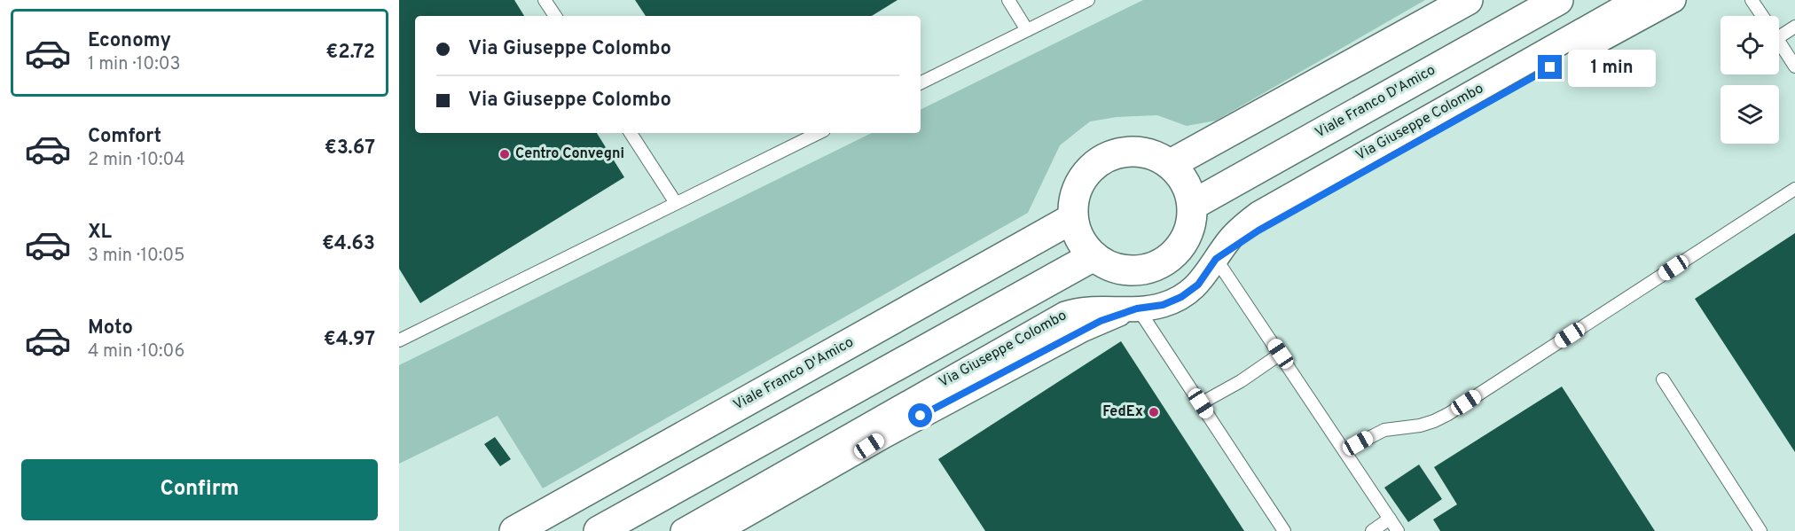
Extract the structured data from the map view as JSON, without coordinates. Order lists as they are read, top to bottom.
{
  "streets": {
    "street": ["Viale Franco D'Amico", "Via Giuseppe Colombo"]
  },
  "places": ["Centro Convegni", "FedEx"],
  "page": {
    "list": [
      {
        "name": "Economy",
        "note": "1 min · 10:03",
        "value": "€2.72"
      },
      {
        "name": "Comfort",
        "note": "2 min · 10:04",
        "value": "€3.67"
      },
      {
        "name": "XL",
        "note": "3 min · 10:05",
        "value": "€4.63"
      },
      {
        "name": "Moto",
        "note": "4 min · 10:06",
        "value": "€4.97"
      }
    ],
    "banner": ["Via Giuseppe Colombo", "Via Giuseppe Colombo"],
    "bubble": "1 min",
    "buttons": "Confirm"
  }
}
